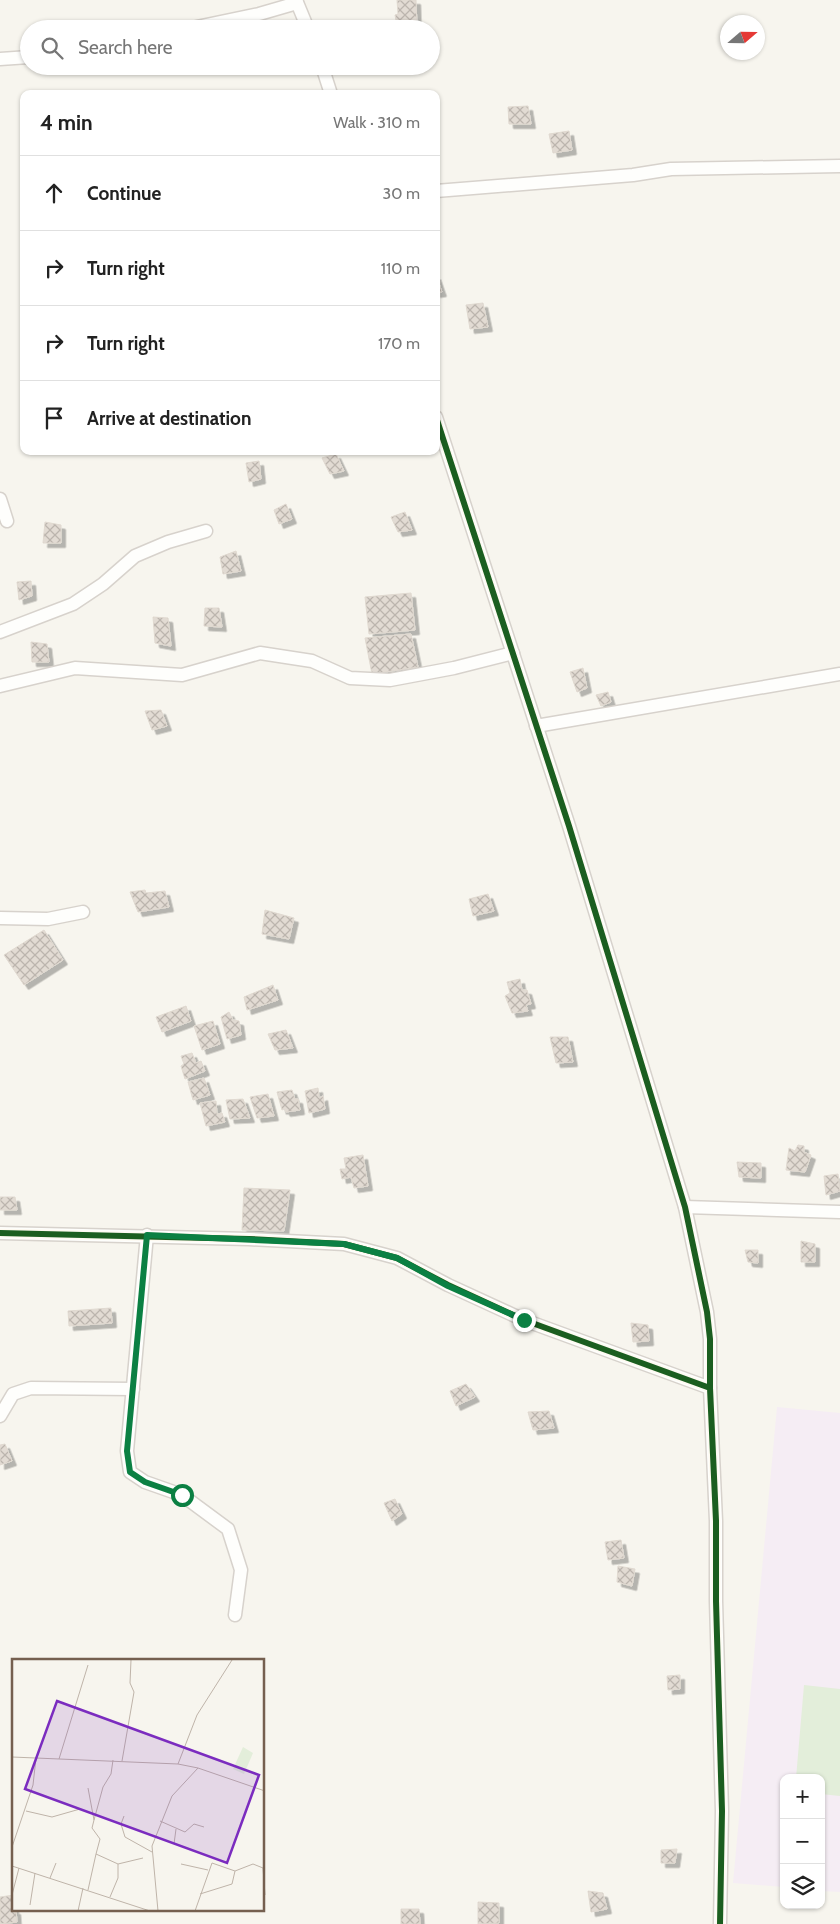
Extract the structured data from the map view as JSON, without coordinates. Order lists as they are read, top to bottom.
{
  "north": "right",
  "page": {
    "search": "Search here",
    "heading": ["4 min", "Walk · 310 m"],
    "list": [
      ["Continue", "30 m"],
      ["Turn right", "110 m"],
      ["Turn right", "170 m"],
      "Arrive at destination"
    ],
    "map_buttons": ["+", "−"]
  }
}
